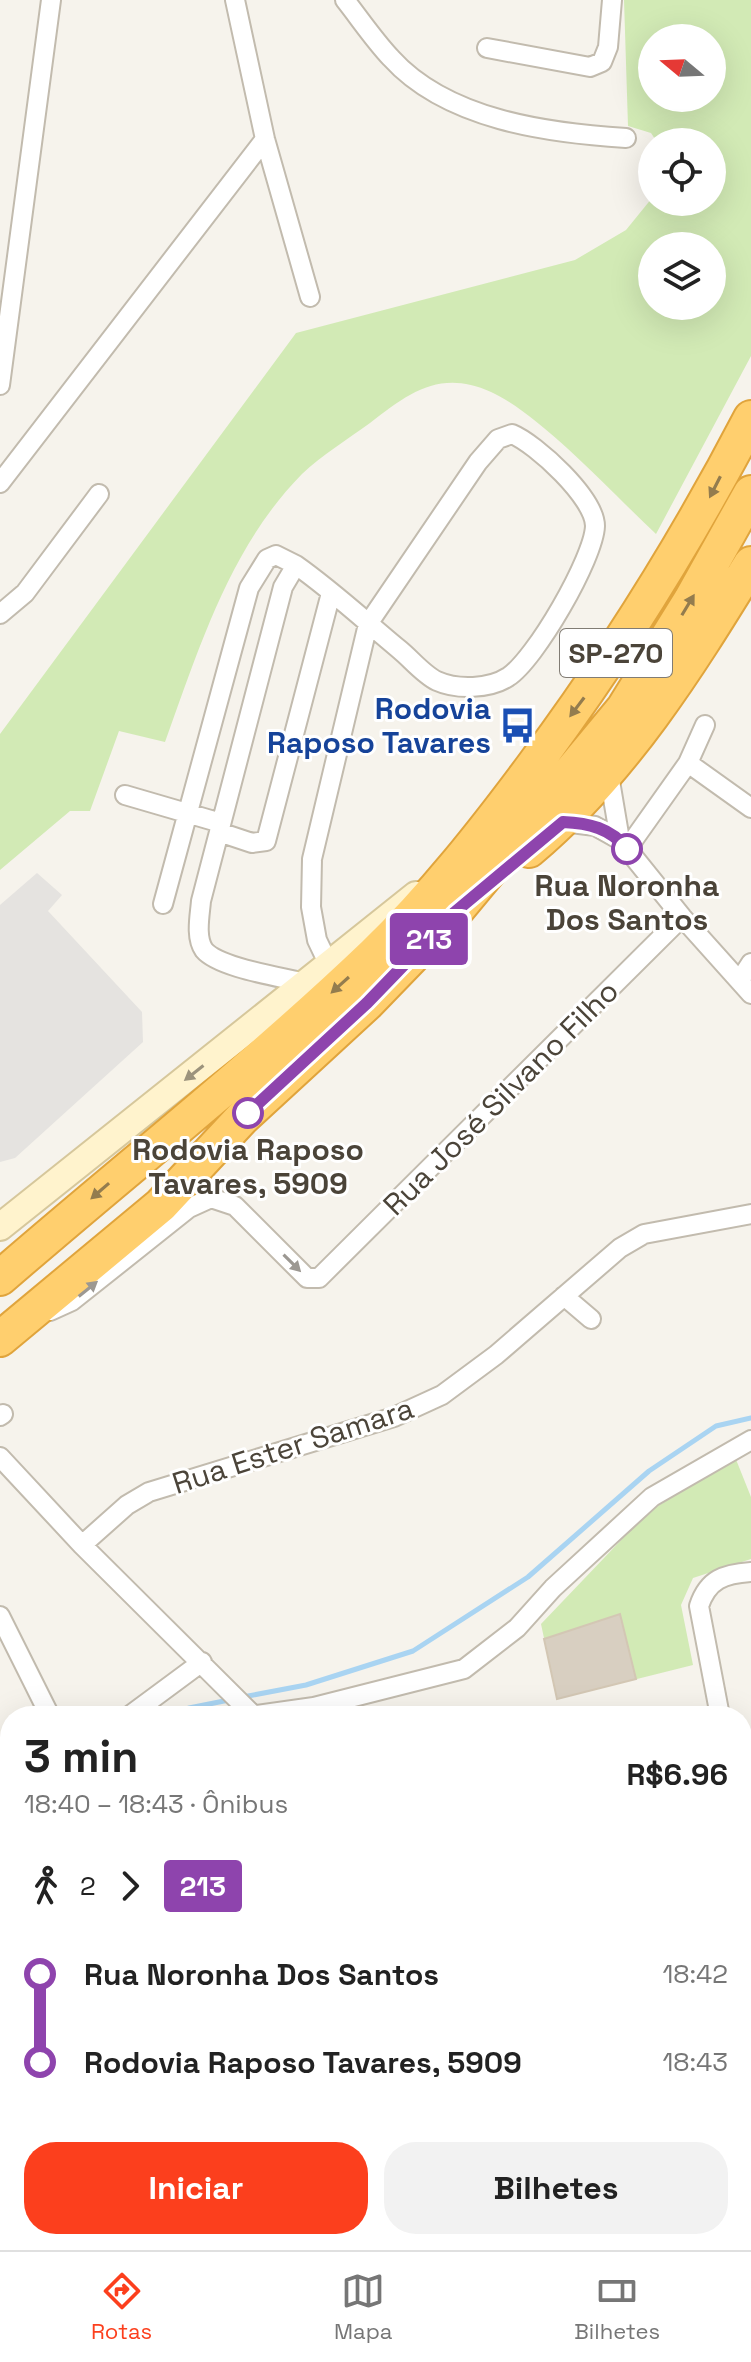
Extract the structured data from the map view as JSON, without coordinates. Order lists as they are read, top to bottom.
{
  "streets": {
    "highway": ["SP-270"],
    "street": ["Rua José Silvano Filho", "Rua Ester Samara"]
  },
  "crossings": [
    ["SP-270", "Rua José Silvano Filho"]
  ],
  "one_way": ["Rua José Silvano Filho"],
  "places": {
    "bus stop": ["Rodovia Raposo Tavares"],
    "other": ["Rua Noronha Dos Santos", "Rodovia Raposo Tavares, 5909"]
  },
  "lines": ["bus line 213"],
  "north": "left",
  "page": {
    "on_map": "213",
    "heading": ["3 min", "18:40 – 18:43 · Ônibus", "R$6.96"],
    "legs": ["2", "213"],
    "list": [
      {
        "name": "Rua Noronha Dos Santos",
        "value": "18:42"
      },
      {
        "name": "Rodovia Raposo Tavares, 5909",
        "value": "18:43"
      }
    ],
    "buttons": ["Iniciar", "Bilhetes"],
    "tabs": ["Rotas", "Mapa", "Bilhetes"]
  }
}
